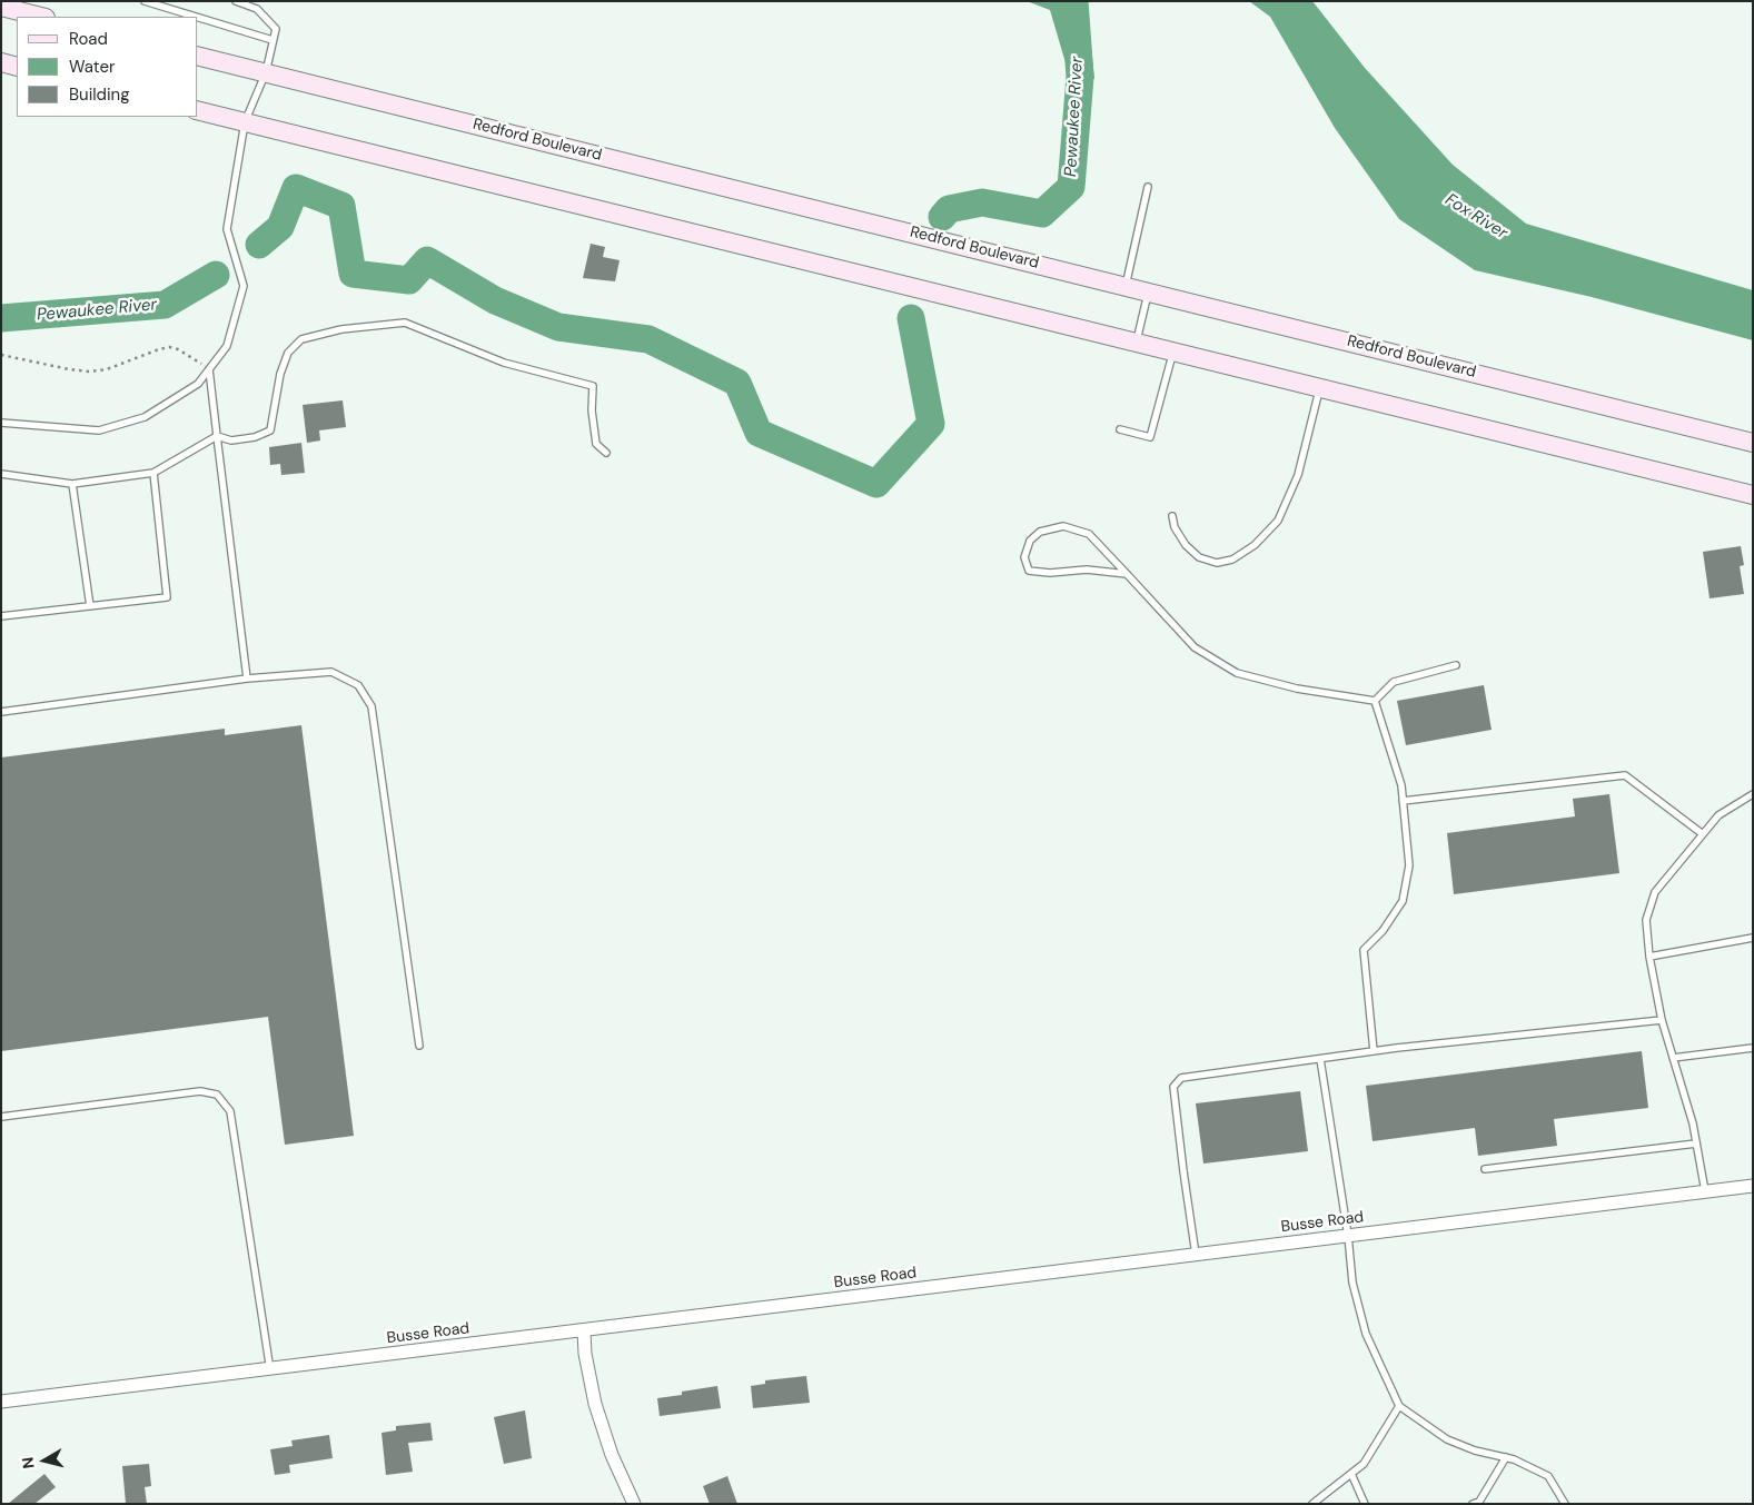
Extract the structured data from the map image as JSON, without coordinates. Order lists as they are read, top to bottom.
{
  "streets": {
    "main road": ["Redford Boulevard"],
    "street": ["Busse Road"]
  },
  "water": ["Pewaukee River", "Fox River"],
  "legend": ["Road", "Water", "Building"],
  "north": "left"
}
